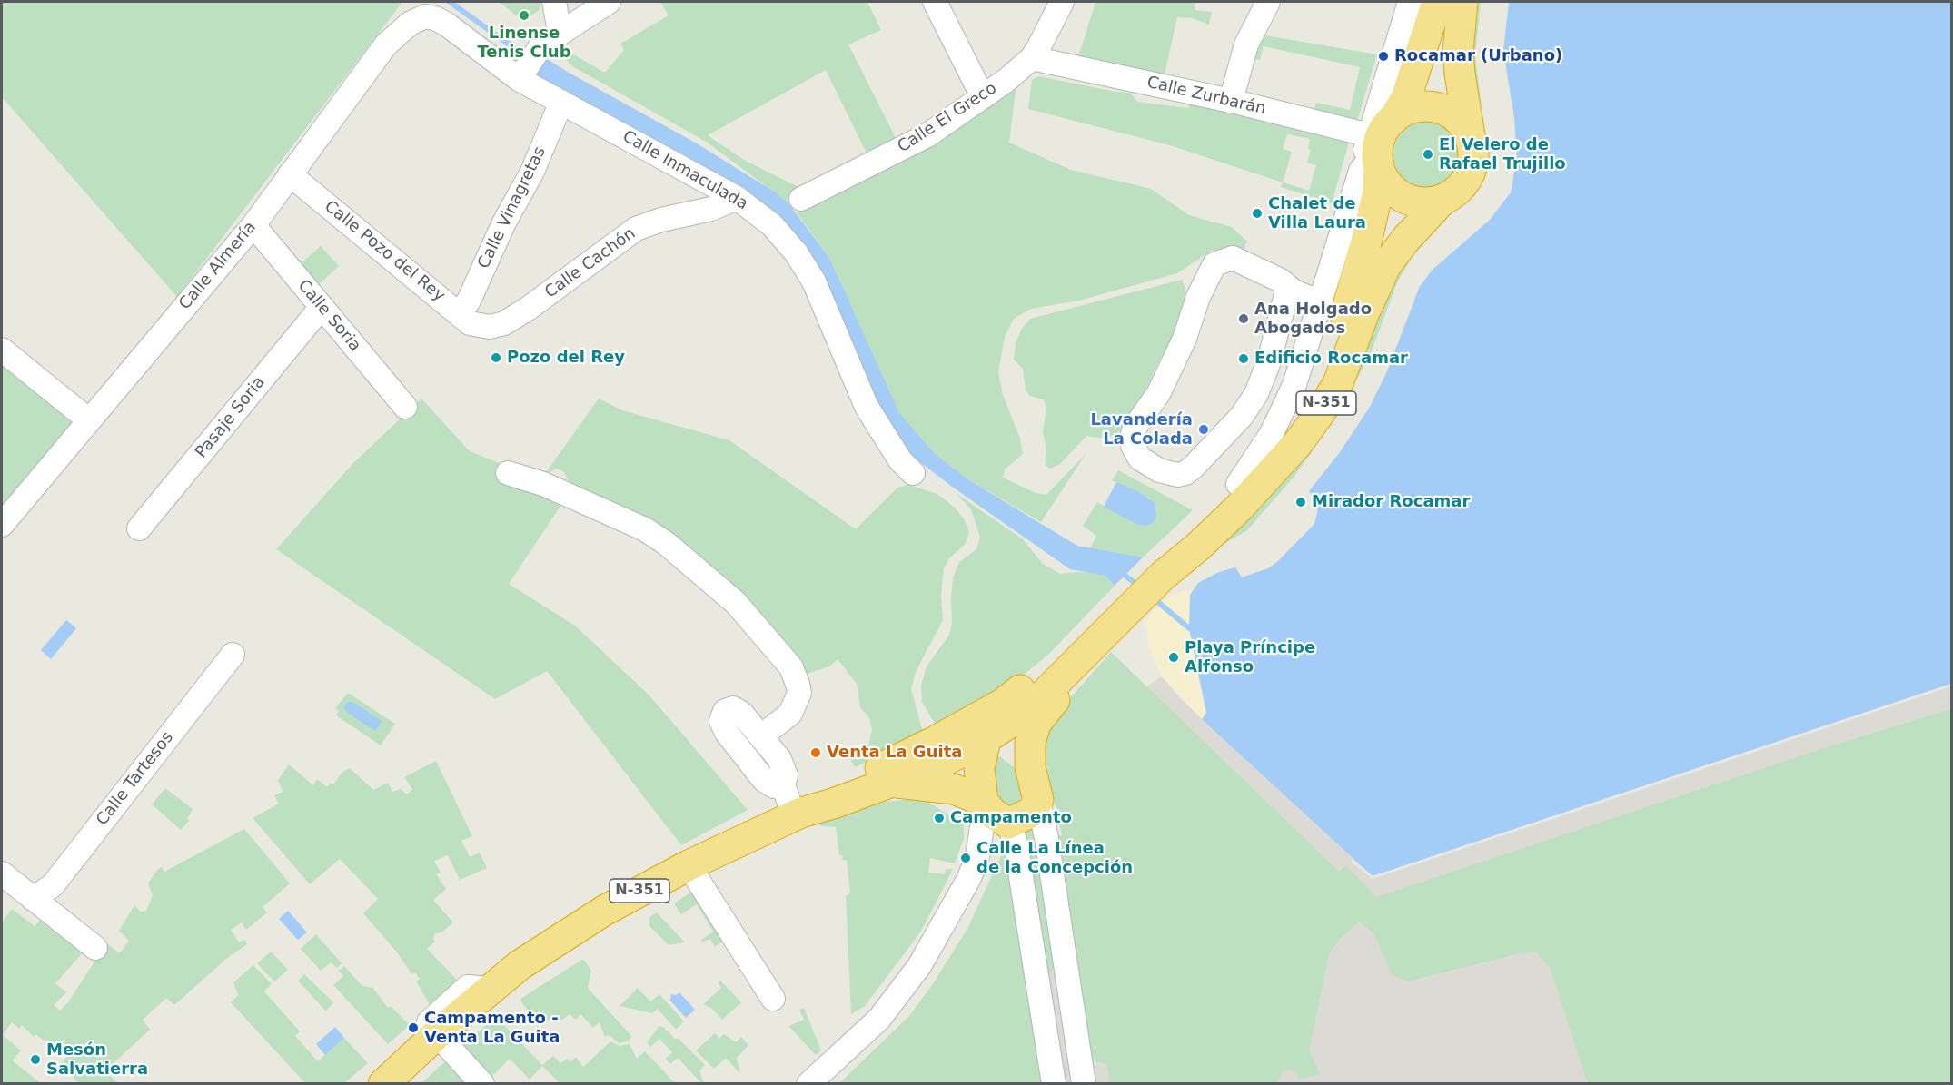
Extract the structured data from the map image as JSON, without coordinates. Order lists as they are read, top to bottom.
{
  "streets": {
    "highway": ["N-351"],
    "street": [
      "Calle Zurbarán",
      "Calle El Greco",
      "Calle Inmaculada",
      "Calle Vinagretas",
      "Calle Pozo del Rey",
      "Calle Cachón",
      "Calle Almería",
      "Calle Soria",
      "Pasaje Soria",
      "Calle Tartesos"
    ]
  },
  "crossings": [
    ["Calle Zurbarán", "Calle El Greco"],
    ["Calle Zurbarán", "N-351"],
    ["Calle Inmaculada", "Calle Vinagretas"],
    ["Calle Inmaculada", "Calle Cachón"],
    ["Calle Inmaculada", "Calle Almería"],
    ["Calle Vinagretas", "Calle Pozo del Rey"],
    ["Calle Pozo del Rey", "Calle Cachón"],
    ["Calle Pozo del Rey", "Calle Almería"],
    ["Calle Almería", "Calle Soria"],
    ["Calle Soria", "Pasaje Soria"]
  ],
  "places": [
    "Linense Tenis Club",
    "Rocamar (Urbano)",
    "El Velero de Rafael Trujillo",
    "Chalet de Villa Laura",
    "Ana Holgado Abogados",
    "Pozo del Rey",
    "Edificio Rocamar",
    "Lavandería La Colada",
    "Mirador Rocamar",
    "Playa Príncipe Alfonso",
    "Venta La Guita",
    "Campamento",
    "Calle La Línea de la Concepción",
    "Campamento - Venta La Guita",
    "Mesón Salvatierra"
  ]
}
